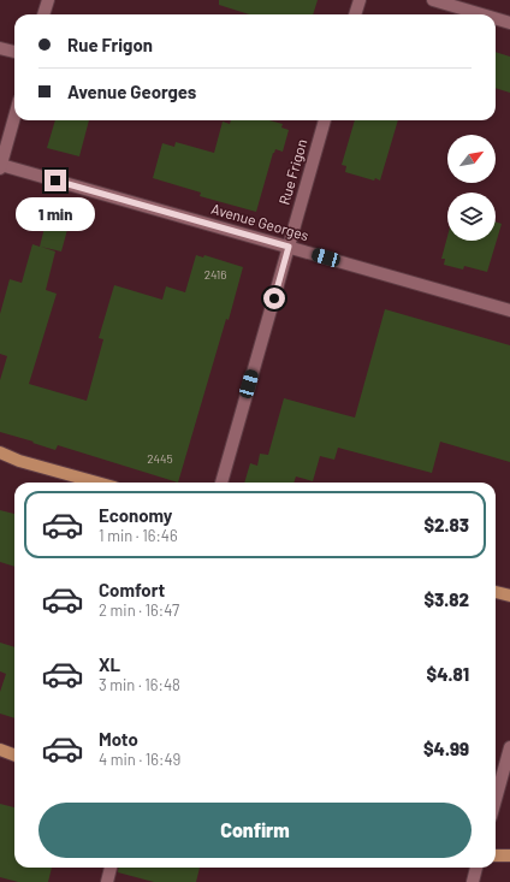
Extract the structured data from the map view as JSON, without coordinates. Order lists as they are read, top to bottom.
{
  "streets": {
    "street": ["Rue Frigon", "Avenue Georges"]
  },
  "crossings": [
    ["Rue Frigon", "Avenue Georges"]
  ],
  "house_numbers": ["2416", "2445"],
  "north": "top right",
  "page": {
    "banner": ["Rue Frigon", "Avenue Georges"],
    "bubble": "1 min",
    "list": [
      {
        "name": "Economy",
        "note": "1 min · 16:46",
        "value": "$2.83"
      },
      {
        "name": "Comfort",
        "note": "2 min · 16:47",
        "value": "$3.82"
      },
      {
        "name": "XL",
        "note": "3 min · 16:48",
        "value": "$4.81"
      },
      {
        "name": "Moto",
        "note": "4 min · 16:49",
        "value": "$4.99"
      }
    ],
    "buttons": "Confirm"
  }
}
